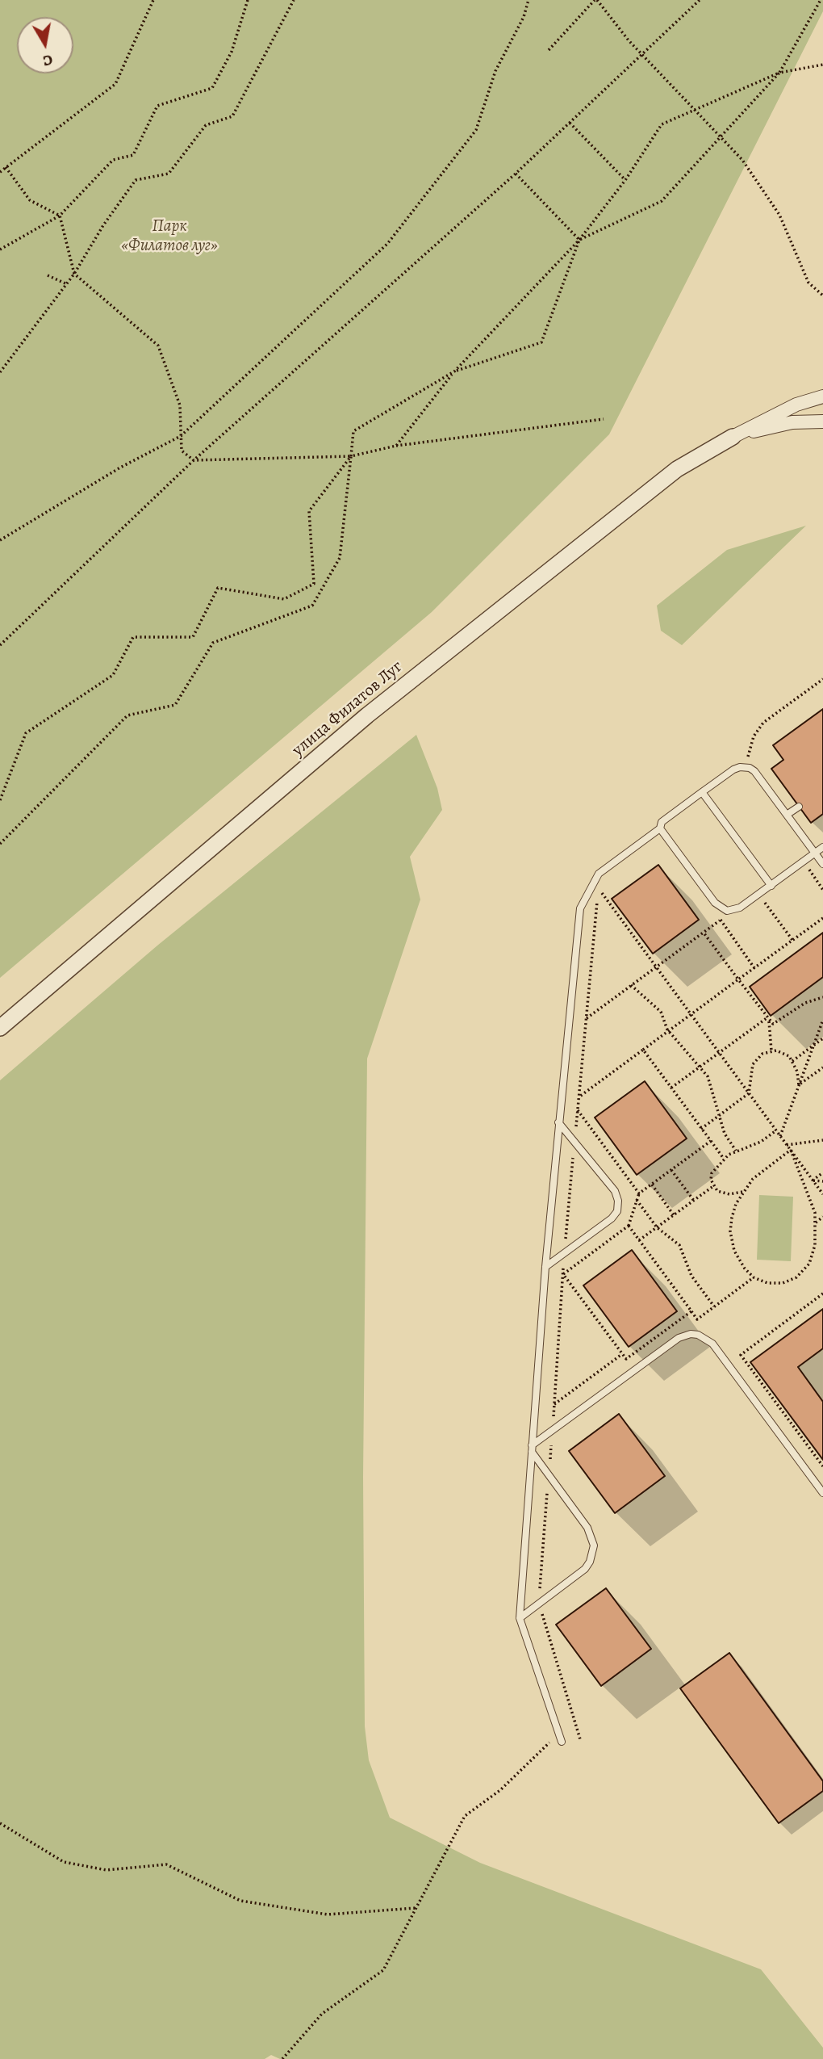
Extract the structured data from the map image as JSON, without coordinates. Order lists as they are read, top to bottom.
{
  "streets": {
    "street": ["улица Филатов Луг"]
  },
  "parks": ["Парк «Филатов луг»"],
  "north": "bottom"
}
